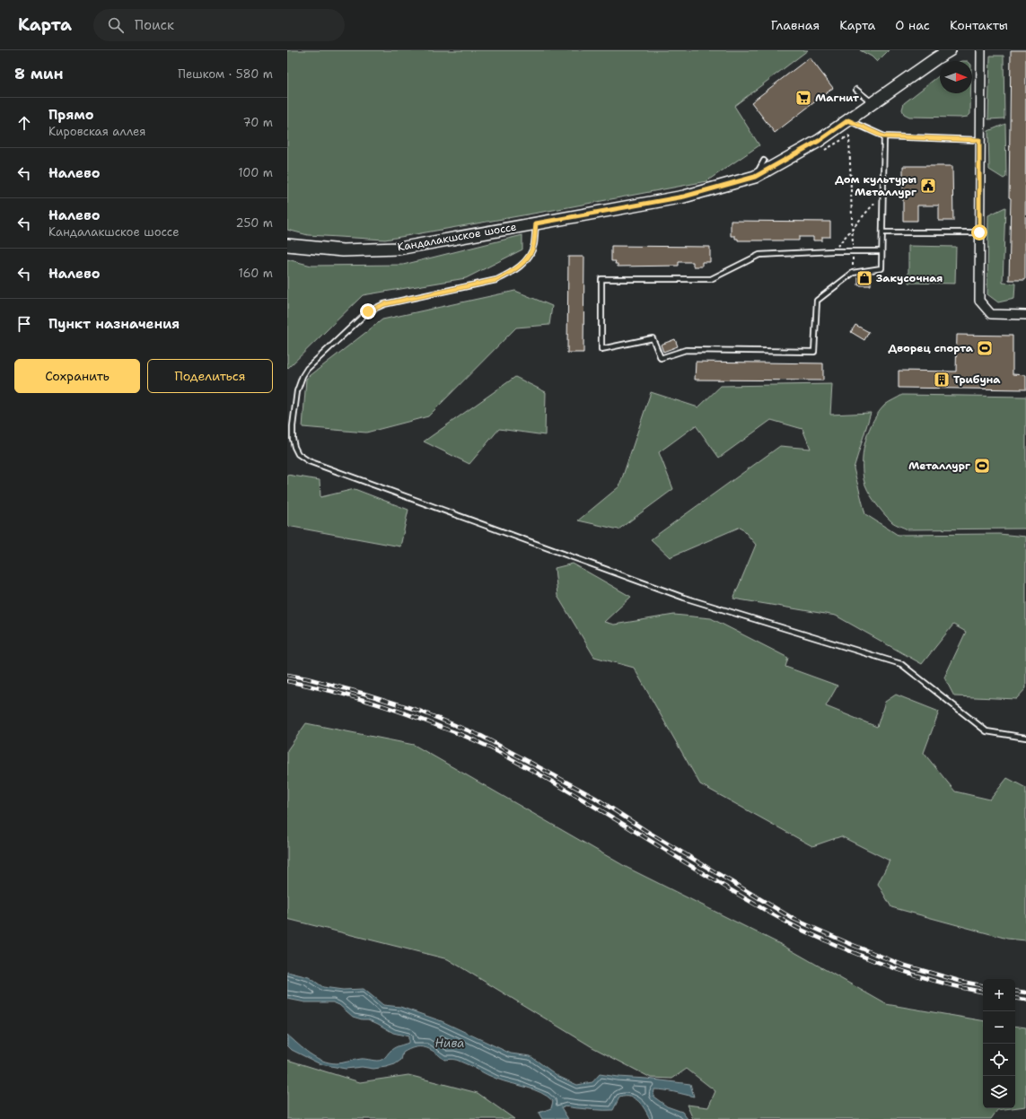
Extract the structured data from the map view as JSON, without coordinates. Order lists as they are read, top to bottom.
{
  "streets": {
    "main road": ["Кандалакшское шоссе"]
  },
  "water": ["Нива"],
  "places": {
    "supermarket": ["Магнит"],
    "public building": ["Дом культуры Металлург"],
    "shop": ["Закусочная"],
    "sports": ["Дворец спорта", "Металлург"],
    "building": ["Трибуна"]
  },
  "north": "right",
  "page": {
    "header": "Карта",
    "search": "Поиск",
    "nav": [
      "Главная",
      "Карта",
      "О нас",
      "Контакты"
    ],
    "heading": ["8 мин", "Пешком · 580 m"],
    "list": [
      ["Прямо", "Кировская аллея", "70 m"],
      ["Налево", "100 m"],
      ["Налево", "Кандалакшское шоссе", "250 m"],
      ["Налево", "160 m"],
      "Пункт назначения"
    ],
    "buttons": ["Сохранить", "Поделиться"],
    "map_buttons": ["+", "−"]
  }
}
